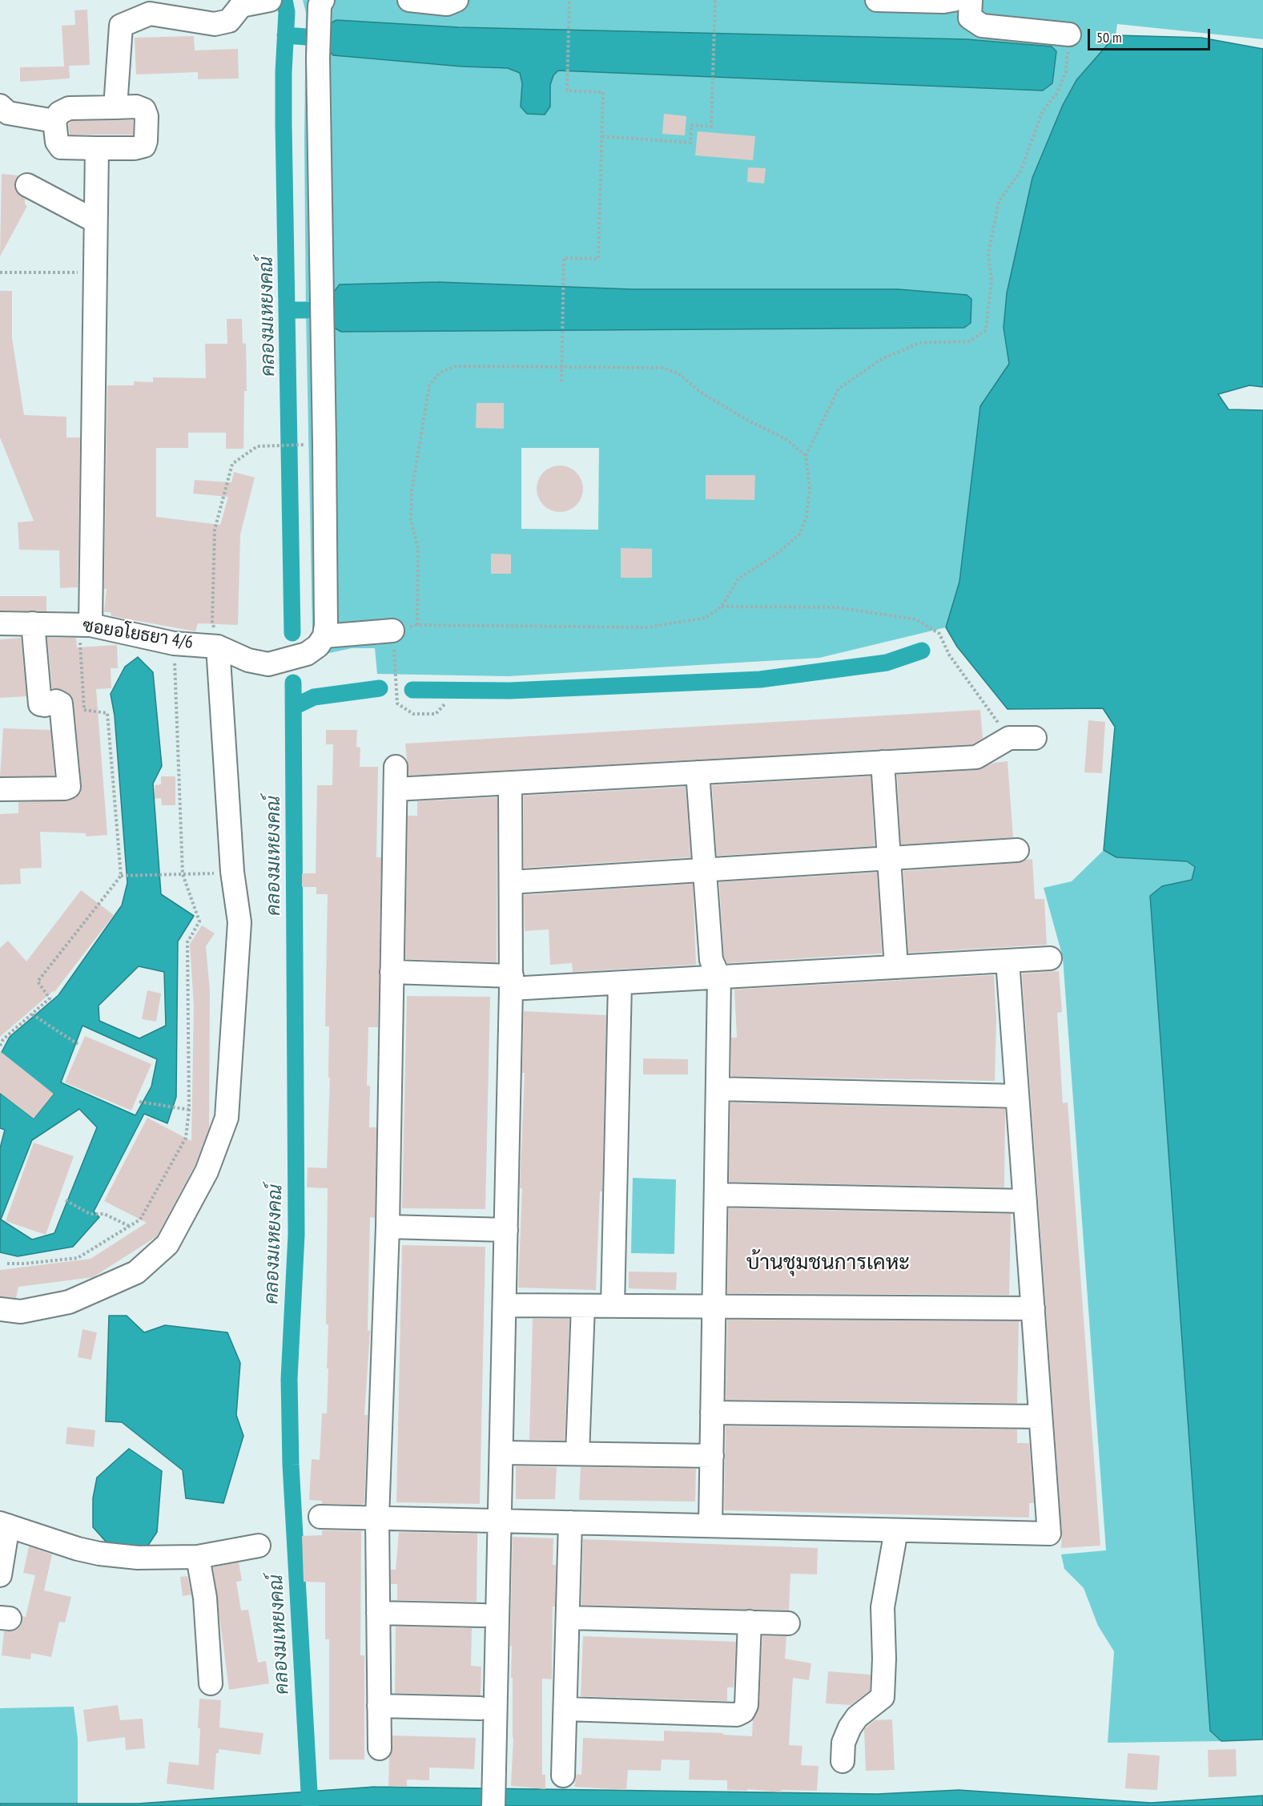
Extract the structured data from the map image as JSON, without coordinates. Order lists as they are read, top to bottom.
{
  "streets": {
    "street": ["ซอยอโยธยา 4/6"]
  },
  "districts": ["บ้านชุมชนการเคหะ"],
  "water": ["คลองมเหยงคณ์"],
  "scale_bar": "50 m"
}
